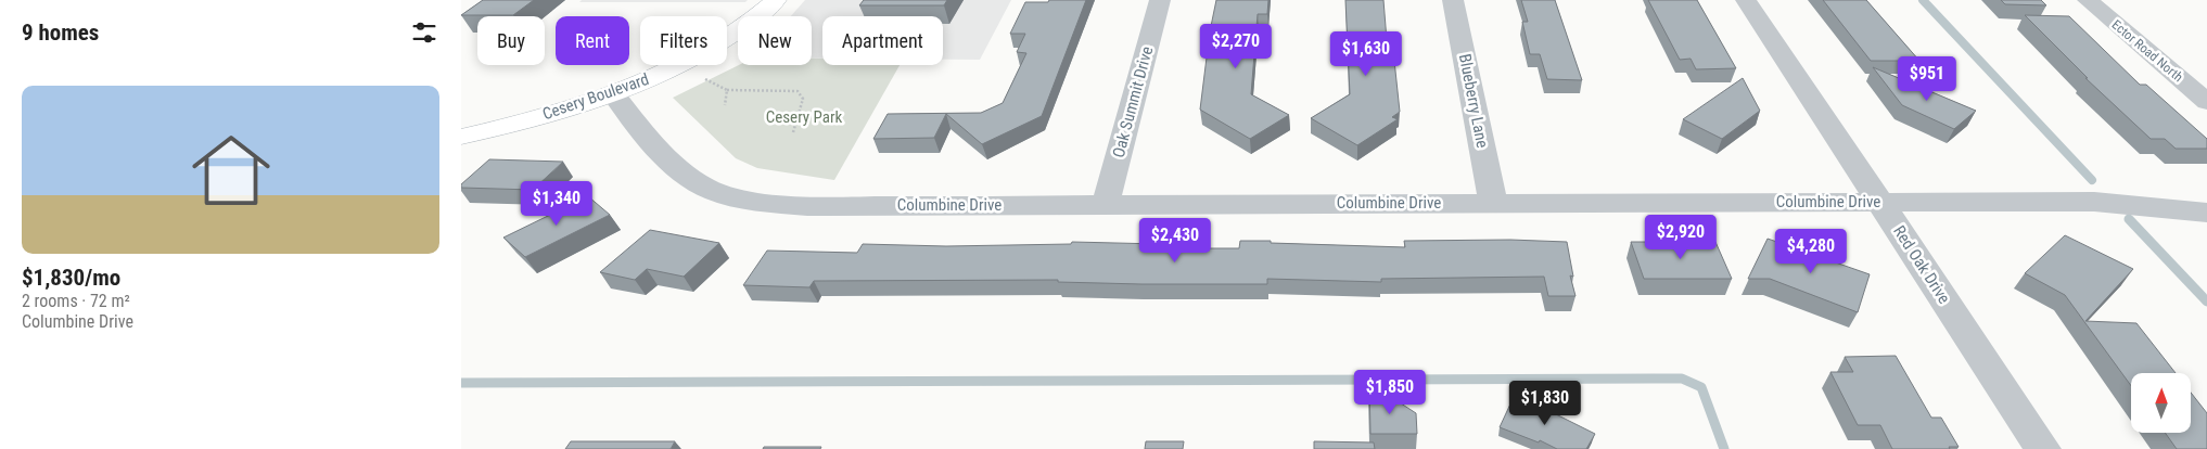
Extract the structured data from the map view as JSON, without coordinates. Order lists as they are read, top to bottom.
{
  "streets": {
    "main road": ["Cesery Boulevard"],
    "street": [
      "Ector Road North",
      "Blueberry Lane",
      "Oak Summit Drive",
      "Columbine Drive",
      "Red Oak Drive"
    ]
  },
  "crossings": [
    ["Cesery Boulevard", "Columbine Drive"],
    ["Blueberry Lane", "Columbine Drive"],
    ["Oak Summit Drive", "Columbine Drive"],
    ["Columbine Drive", "Red Oak Drive"]
  ],
  "parks": ["Cesery Park"],
  "north": "top",
  "page": {
    "heading": "9 homes",
    "chip": [
      "Buy",
      "Rent",
      "Filters",
      "New",
      "Apartment"
    ],
    "price": [
      "$2,270",
      "$1,630",
      "$951",
      "$1,340",
      "$2,920",
      "$2,430",
      "$4,280",
      "$1,850",
      "$1,830"
    ],
    "list": [
      {
        "name": "$1,830/mo",
        "note": "2 rooms · 72 m² · Columbine Drive"
      }
    ]
  }
}
